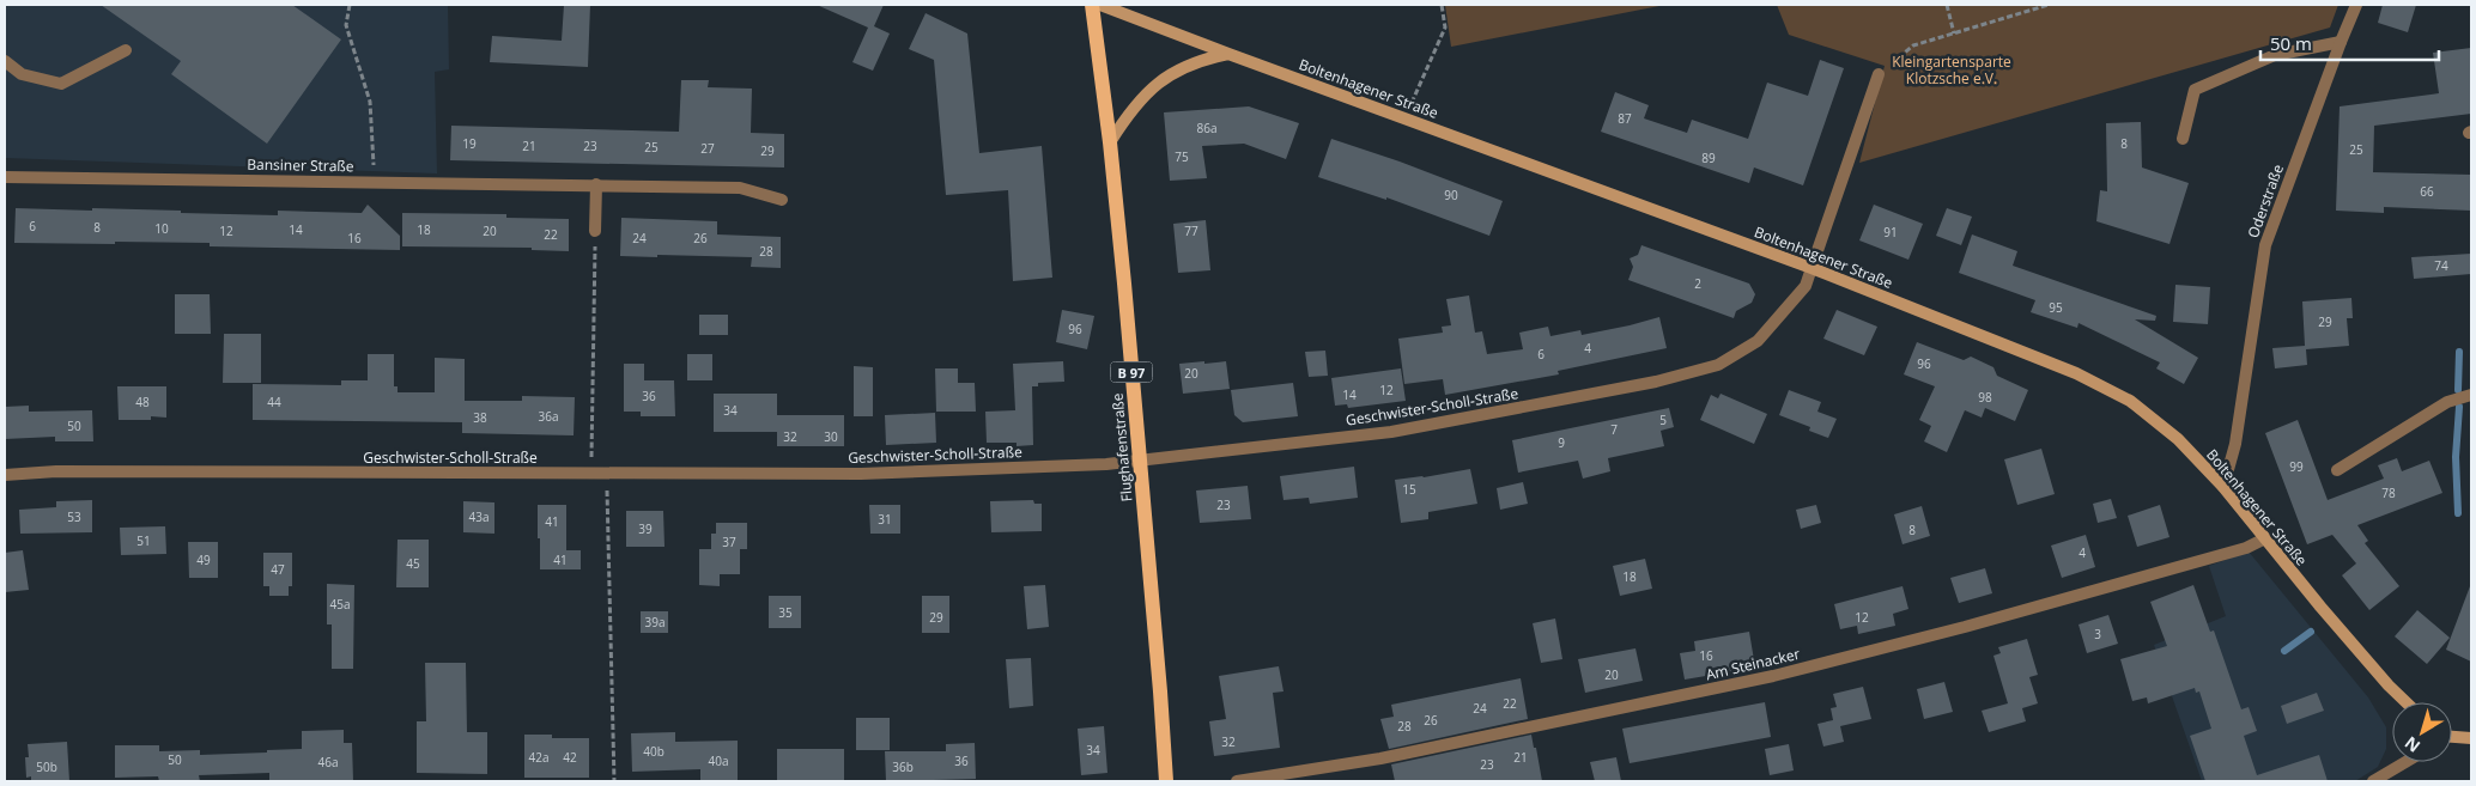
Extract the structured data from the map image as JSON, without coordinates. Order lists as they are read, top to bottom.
{
  "streets": {
    "main road": ["B 97", "Flughafenstraße"],
    "street": [
      "Boltenhagener Straße",
      "Bansiner Straße",
      "Oderstraße",
      "Geschwister-Scholl-Straße",
      "Am Steinacker"
    ]
  },
  "crossings": [
    ["Boltenhagener Straße", "Oderstraße"],
    ["Boltenhagener Straße", "Geschwister-Scholl-Straße"],
    ["Boltenhagener Straße", "Am Steinacker"],
    ["Geschwister-Scholl-Straße", "Flughafenstraße"]
  ],
  "parks": ["Kleingartensparte Klotzsche e.V."],
  "house_numbers": [
    "87",
    "86a",
    "19",
    "8",
    "21",
    "23",
    "25",
    "27",
    "25",
    "29",
    "75",
    "89",
    "66",
    "90",
    "6",
    "8",
    "10",
    "14",
    "18",
    "12",
    "20",
    "77",
    "91",
    "22",
    "16",
    "24",
    "26",
    "28",
    "74",
    "2",
    "95",
    "29",
    "96",
    "4",
    "6",
    "96",
    "20",
    "12",
    "14",
    "36",
    "98",
    "48",
    "44",
    "34",
    "36a",
    "38",
    "5",
    "50",
    "7",
    "32",
    "30",
    "9",
    "99",
    "15",
    "78",
    "23",
    "53",
    "43a",
    "31",
    "41",
    "39",
    "8",
    "51",
    "37",
    "4",
    "49",
    "41",
    "45",
    "47",
    "18",
    "45a",
    "35",
    "29",
    "12",
    "39a",
    "3",
    "16",
    "20",
    "22",
    "24",
    "26",
    "28",
    "32",
    "34",
    "40b",
    "42a",
    "42",
    "21",
    "50",
    "40a",
    "36",
    "46a",
    "23",
    "50b",
    "36b"
  ],
  "scale_bar": "50 m",
  "north": "bottom left"
}
